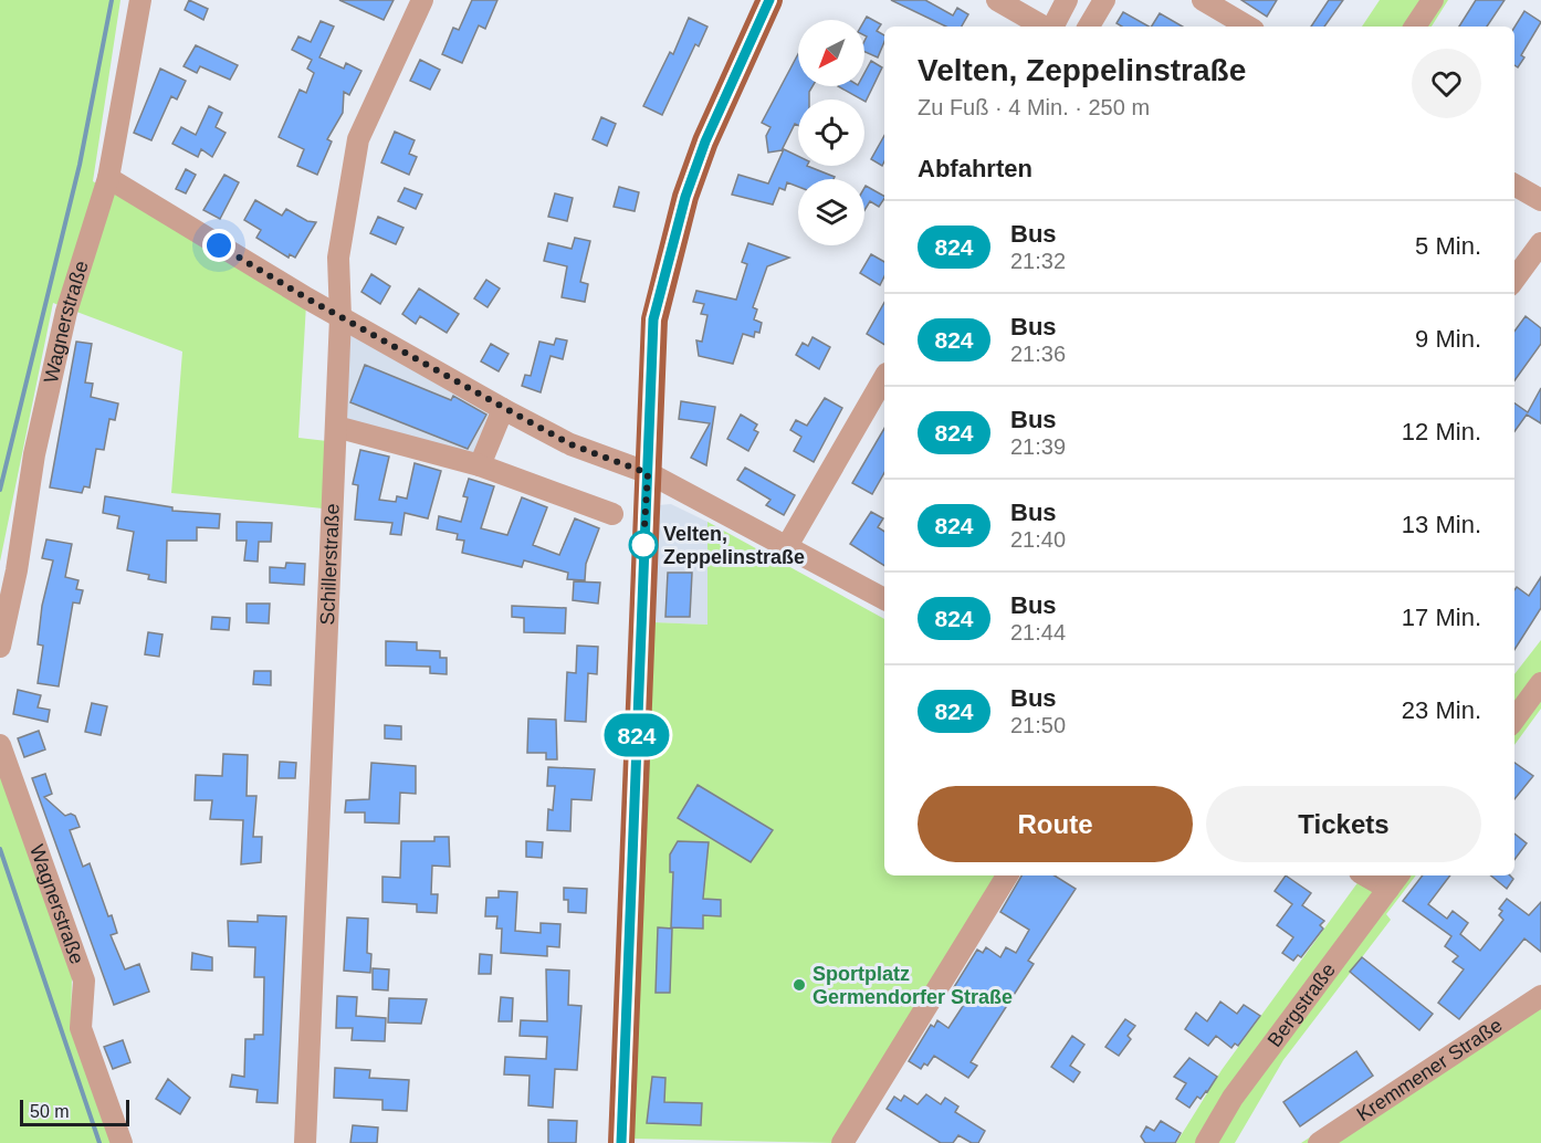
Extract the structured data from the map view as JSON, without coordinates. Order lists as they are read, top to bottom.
{
  "streets": {
    "street": [
      "Wagnerstraße",
      "Schillerstraße",
      "Bergstraße",
      "Kremmener Straße"
    ]
  },
  "places": ["Velten, Zeppelinstraße", "Sportplatz Germendorfer Straße"],
  "lines": ["bus line 824"],
  "scale_bar": "50 m",
  "north": "bottom left",
  "page": {
    "on_map": "824",
    "heading": [
      ["Velten, Zeppelinstraße", "Zu Fuß · 4 Min. · 250 m"],
      "Abfahrten"
    ],
    "list": [
      {
        "mark": "824",
        "name": "Bus",
        "note": "21:32",
        "value": "5 Min."
      },
      {
        "mark": "824",
        "name": "Bus",
        "note": "21:36",
        "value": "9 Min."
      },
      {
        "mark": "824",
        "name": "Bus",
        "note": "21:39",
        "value": "12 Min."
      },
      {
        "mark": "824",
        "name": "Bus",
        "note": "21:40",
        "value": "13 Min."
      },
      {
        "mark": "824",
        "name": "Bus",
        "note": "21:44",
        "value": "17 Min."
      },
      {
        "mark": "824",
        "name": "Bus",
        "note": "21:50",
        "value": "23 Min."
      }
    ],
    "buttons": ["Route", "Tickets"],
    "scale": "50 m"
  }
}
